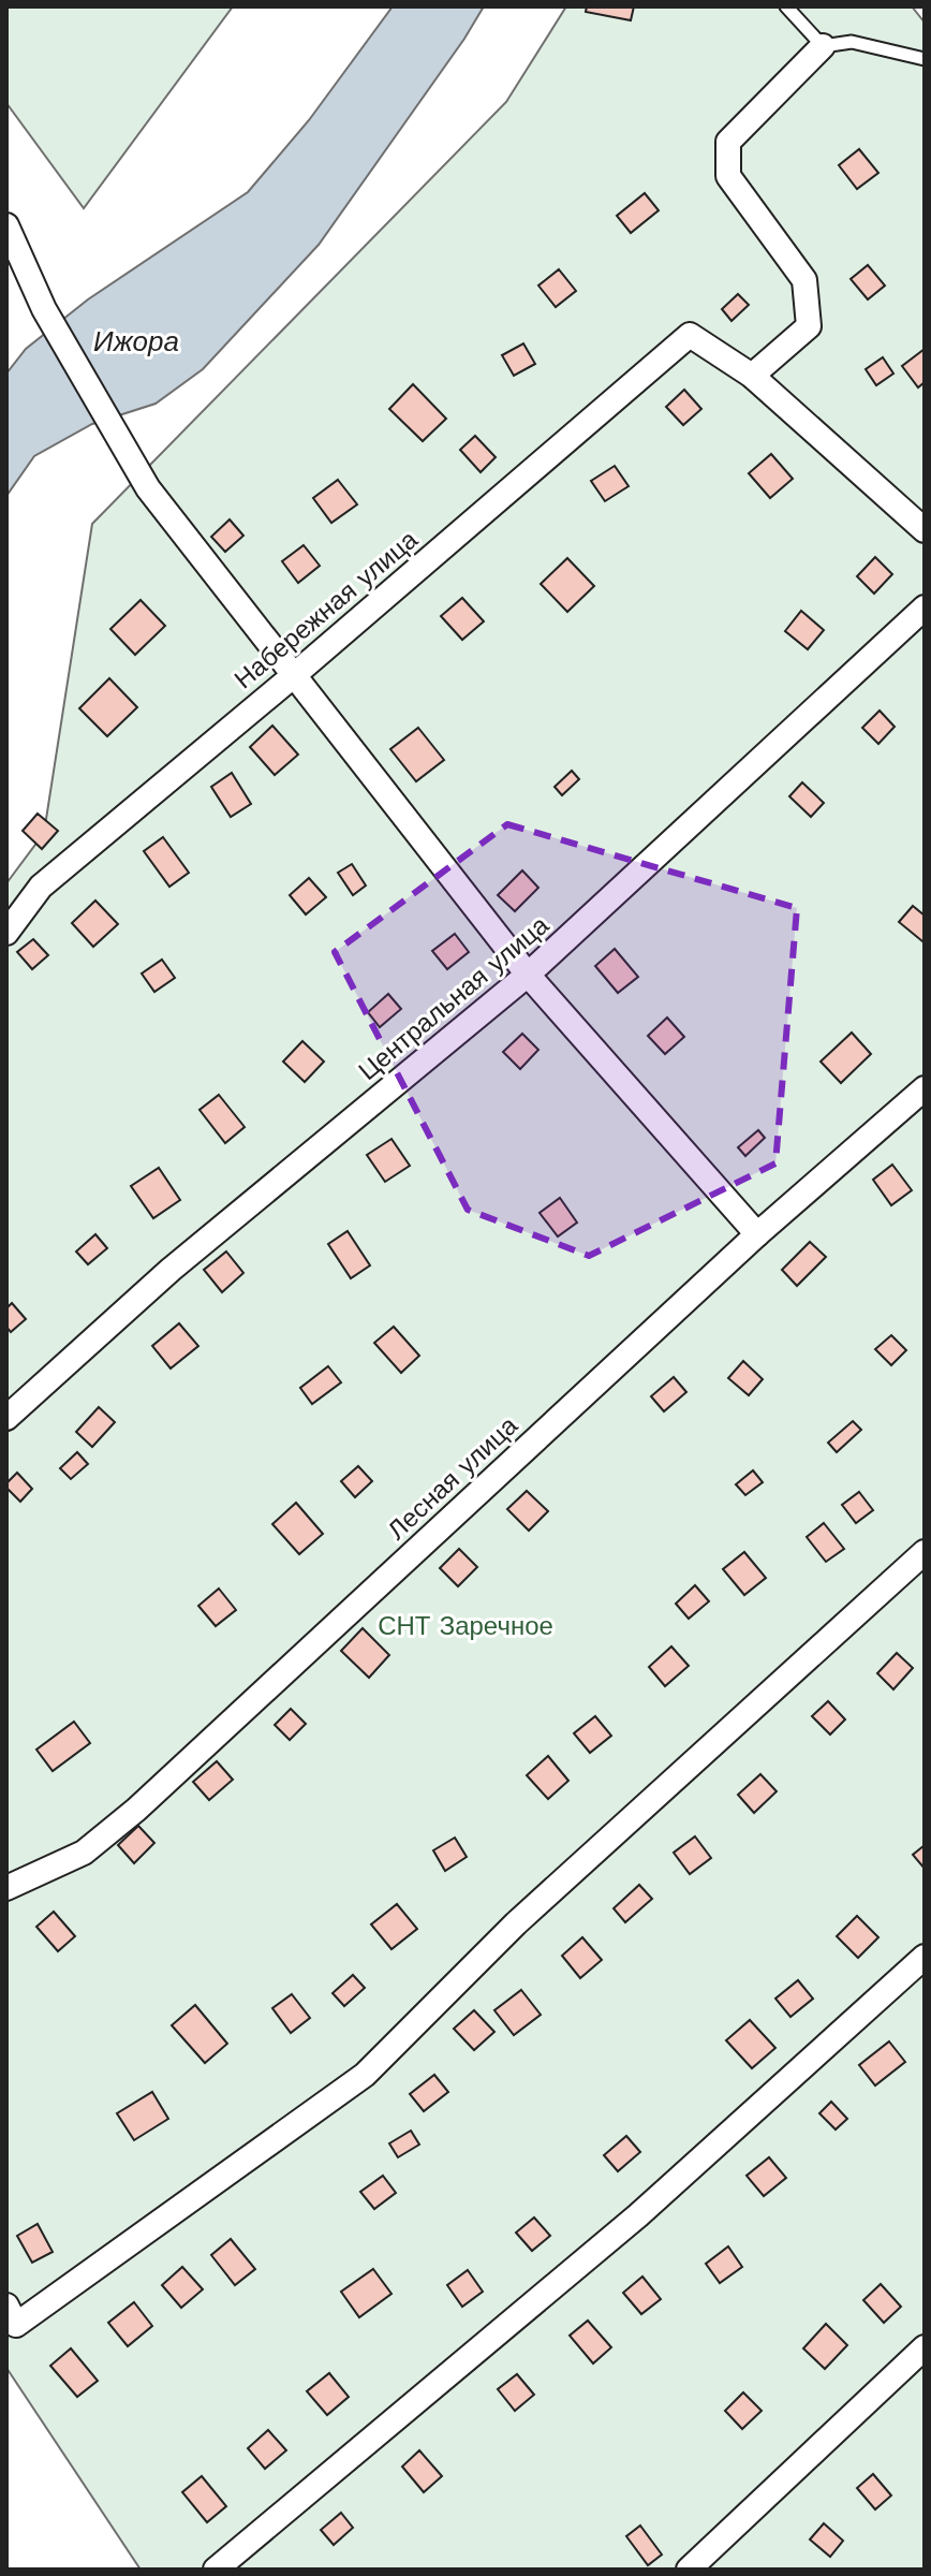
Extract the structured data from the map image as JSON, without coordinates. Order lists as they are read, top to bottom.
{
  "streets": {
    "street": ["Набережная улица", "Центральная улица", "Лесная улица"]
  },
  "water": ["Ижора"],
  "parks": ["СНТ Заречное"]
}
